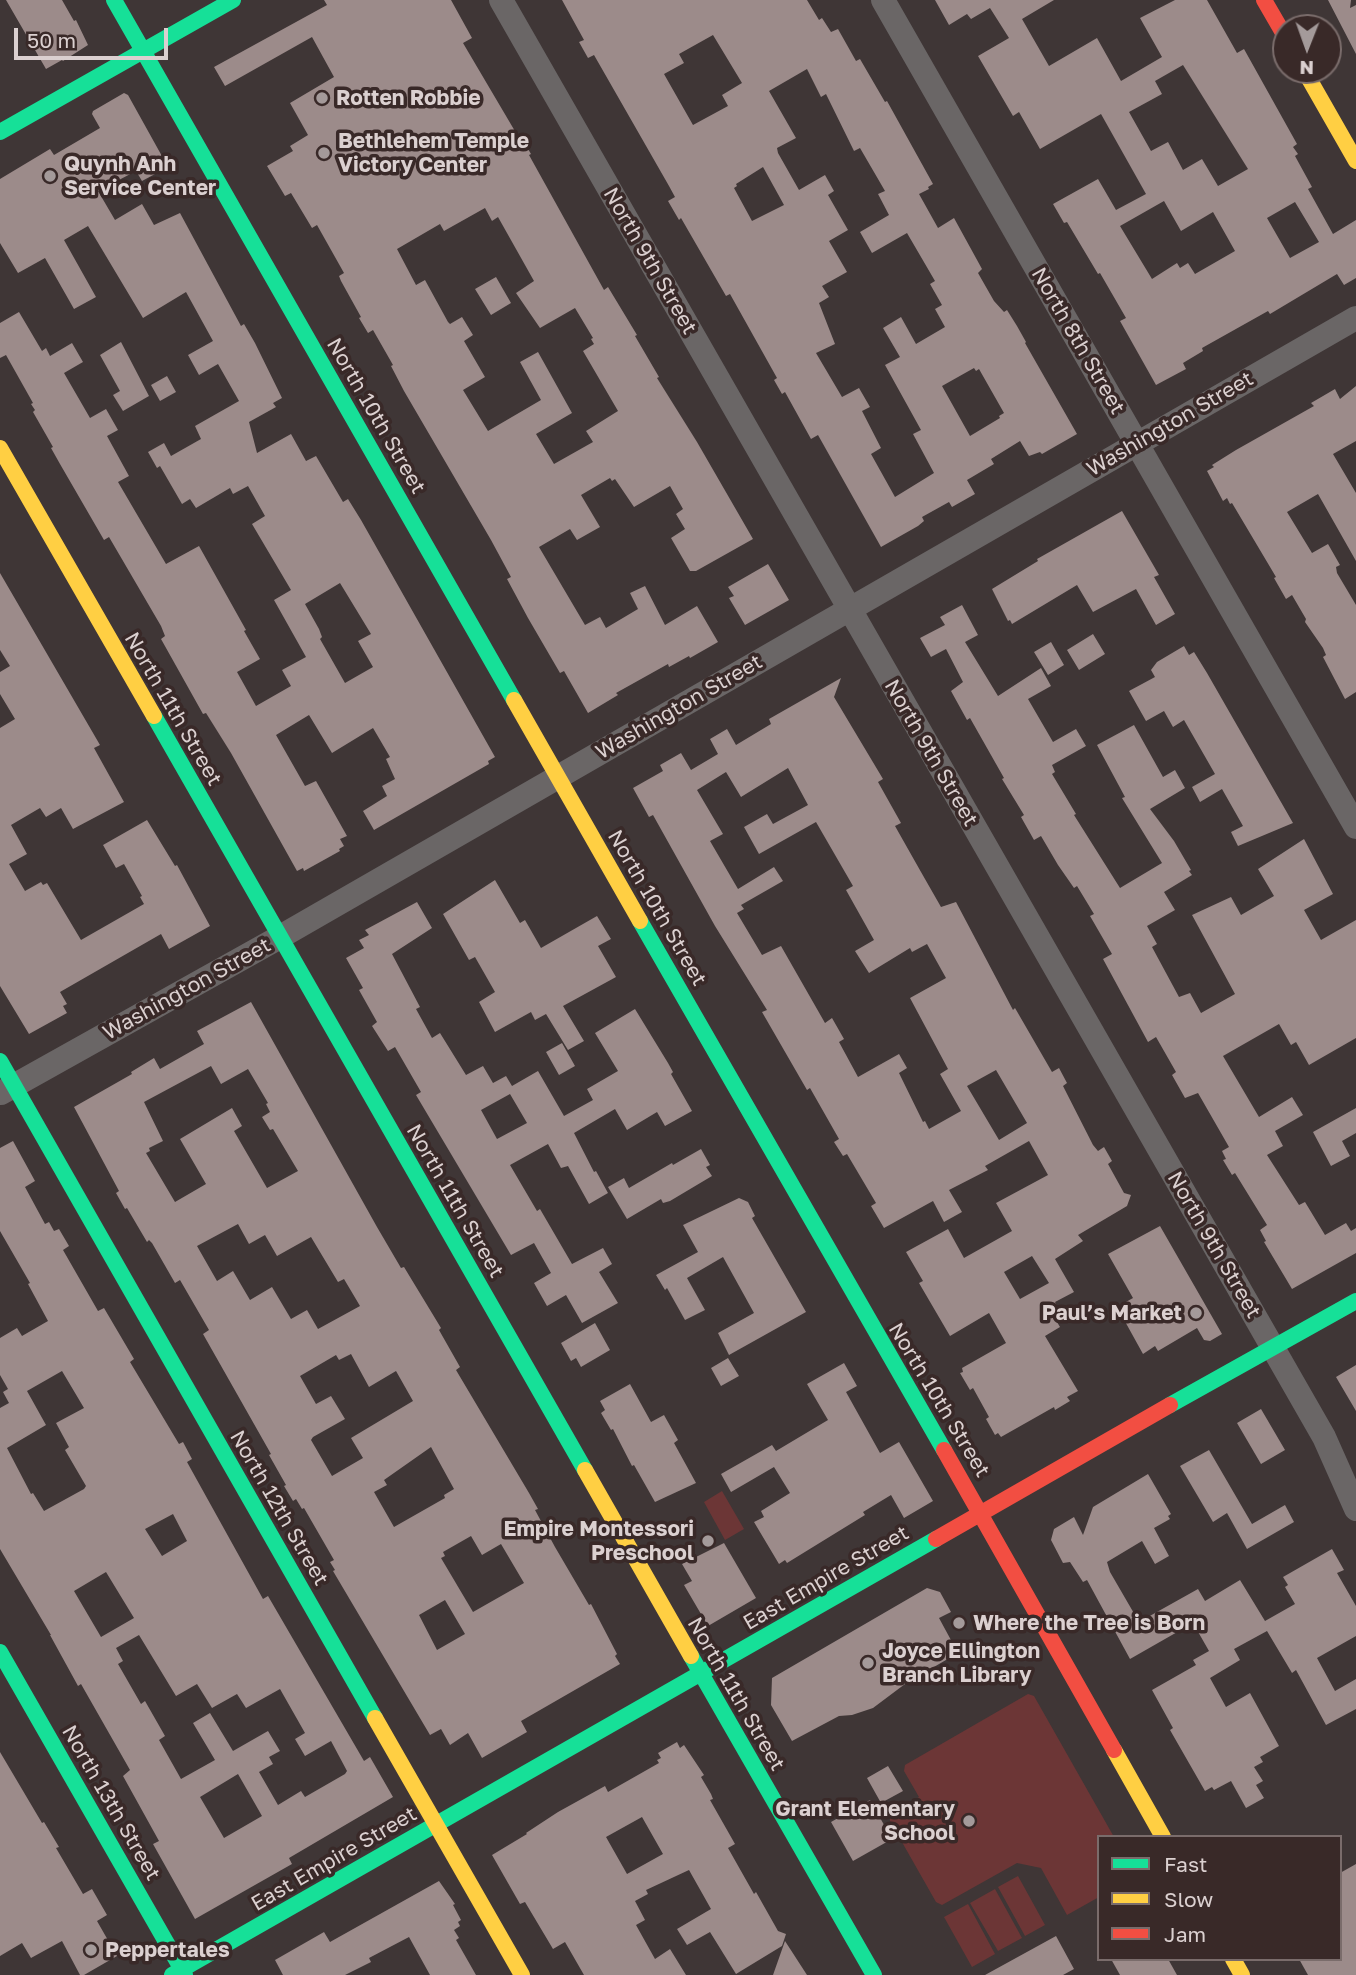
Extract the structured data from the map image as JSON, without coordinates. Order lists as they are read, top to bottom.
{
  "streets": {
    "main road": [
      "North 10th Street",
      "North 11th Street",
      "North 12th Street",
      "East Empire Street",
      "North 13th Street"
    ],
    "street": ["North 9th Street", "North 8th Street", "Washington Street"]
  },
  "crossings": [
    ["North 9th Street", "Washington Street"],
    ["North 9th Street", "East Empire Street"],
    ["North 8th Street", "Washington Street"],
    ["North 10th Street", "Washington Street"],
    ["North 10th Street", "East Empire Street"],
    ["Washington Street", "North 11th Street"],
    ["Washington Street", "North 12th Street"],
    ["North 11th Street", "East Empire Street"],
    ["North 12th Street", "East Empire Street"],
    ["East Empire Street", "North 13th Street"]
  ],
  "places": [
    "Rotten Robbie",
    "Bethlehem Temple Victory Center",
    "Quynh Anh Service Center",
    "Paul’s Market",
    "Empire Montessori Preschool",
    "Where the Tree is Born",
    "Joyce Ellington Branch Library",
    "Grant Elementary School",
    "Peppertales"
  ],
  "legend": ["Fast", "Slow", "Jam"],
  "scale_bar": "50 m",
  "north": "bottom"
}
